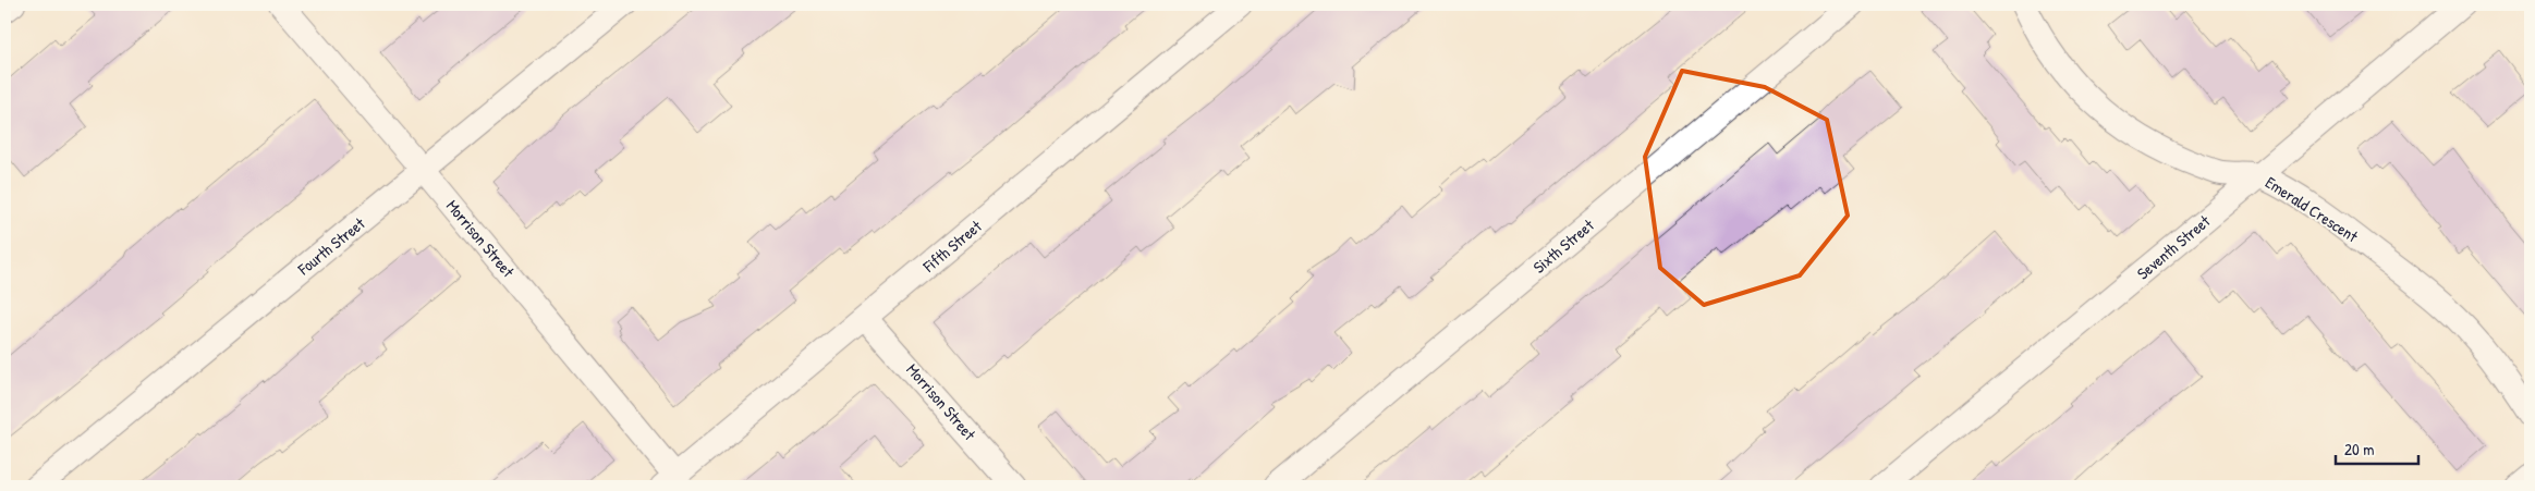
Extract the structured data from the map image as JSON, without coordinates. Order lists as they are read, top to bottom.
{
  "streets": {
    "street": [
      "Emerald Crescent",
      "Morrison Street",
      "Fourth Street",
      "Fifth Street",
      "Sixth Street",
      "Seventh Street"
    ]
  },
  "crossings": [
    ["Emerald Crescent", "Seventh Street"],
    ["Morrison Street", "Fourth Street"],
    ["Morrison Street", "Fifth Street"]
  ],
  "scale_bar": "20 m"
}
